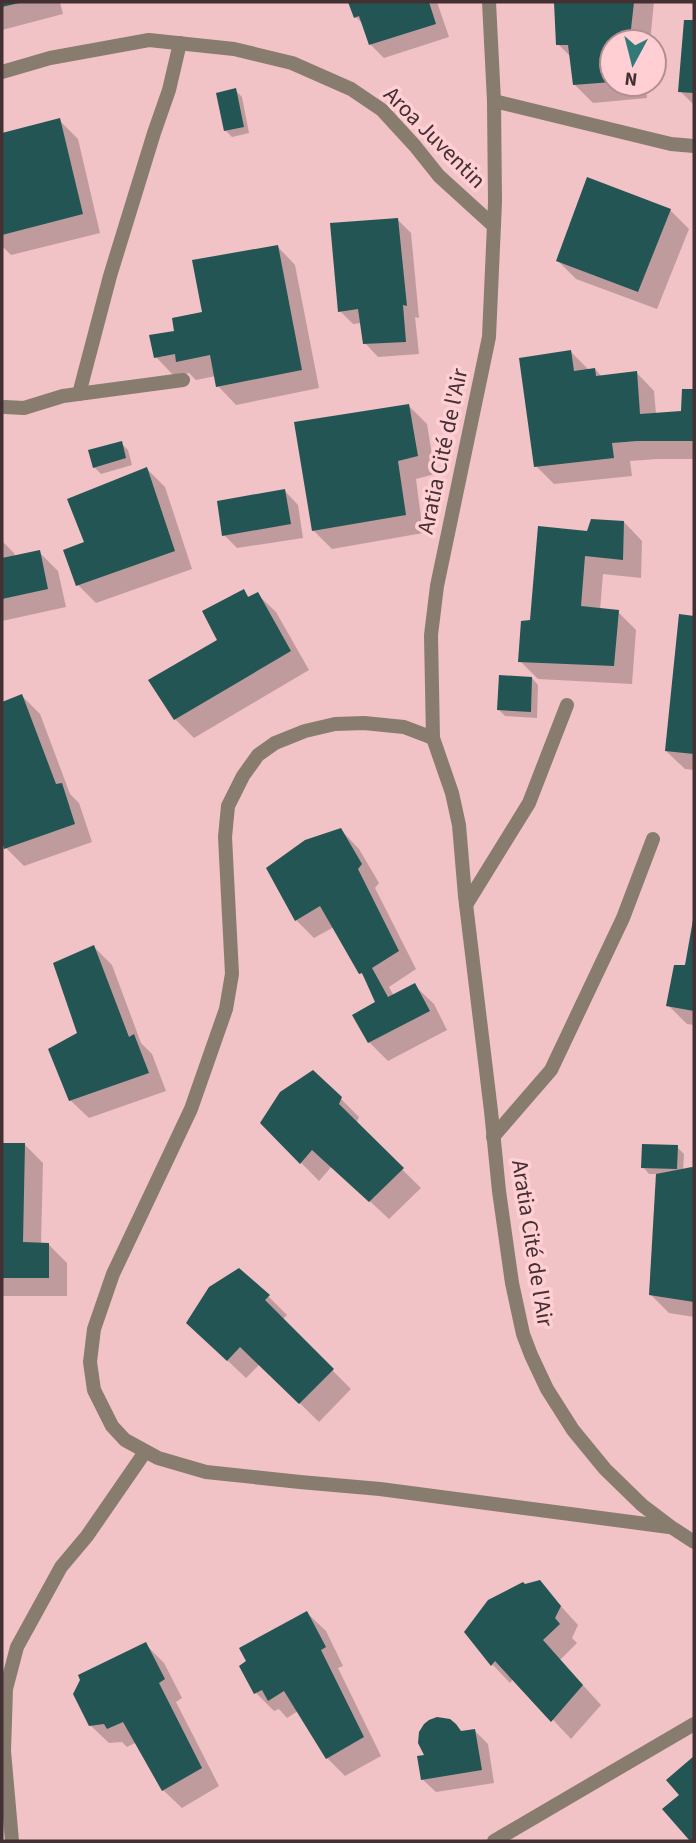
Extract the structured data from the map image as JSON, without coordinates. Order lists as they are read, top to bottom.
{
  "streets": {
    "street": ["Aroa Juventin", "Aratia Cité de l'Air"]
  },
  "crossings": [
    ["Aroa Juventin", "Aratia Cité de l'Air"]
  ],
  "north": "bottom"
}
